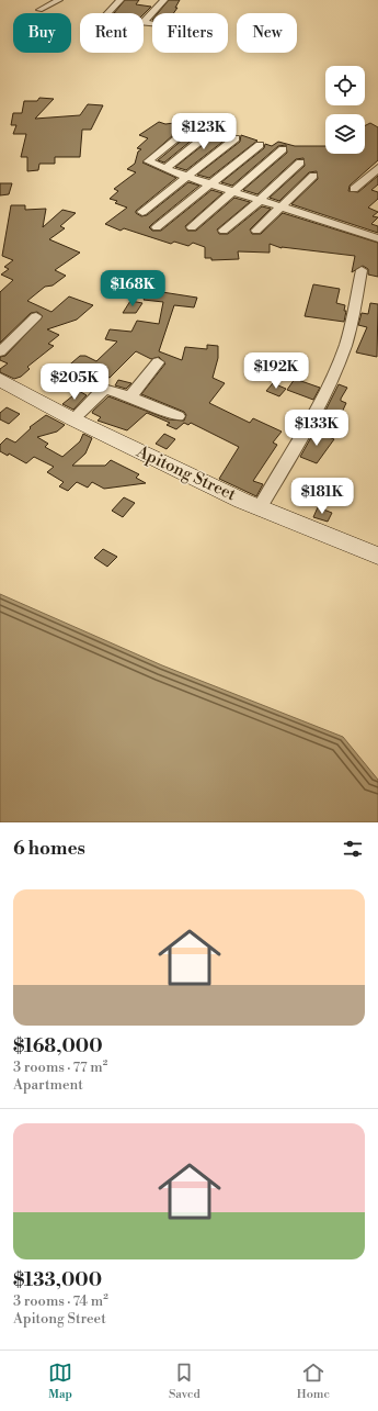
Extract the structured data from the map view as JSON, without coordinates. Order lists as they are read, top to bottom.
{
  "streets": {
    "street": ["Apitong Street"]
  },
  "page": {
    "chip": [
      "Buy",
      "Rent",
      "Filters",
      "New"
    ],
    "price": [
      "$123K",
      "$168K",
      "$192K",
      "$205K",
      "$133K",
      "$181K"
    ],
    "heading": "6 homes",
    "list": [
      {
        "name": "$168,000",
        "note": "3 rooms · 77 m² · Apartment"
      },
      {
        "name": "$133,000",
        "note": "3 rooms · 74 m² · Apitong Street"
      }
    ],
    "tabs": ["Map", "Saved", "Home"]
  }
}
